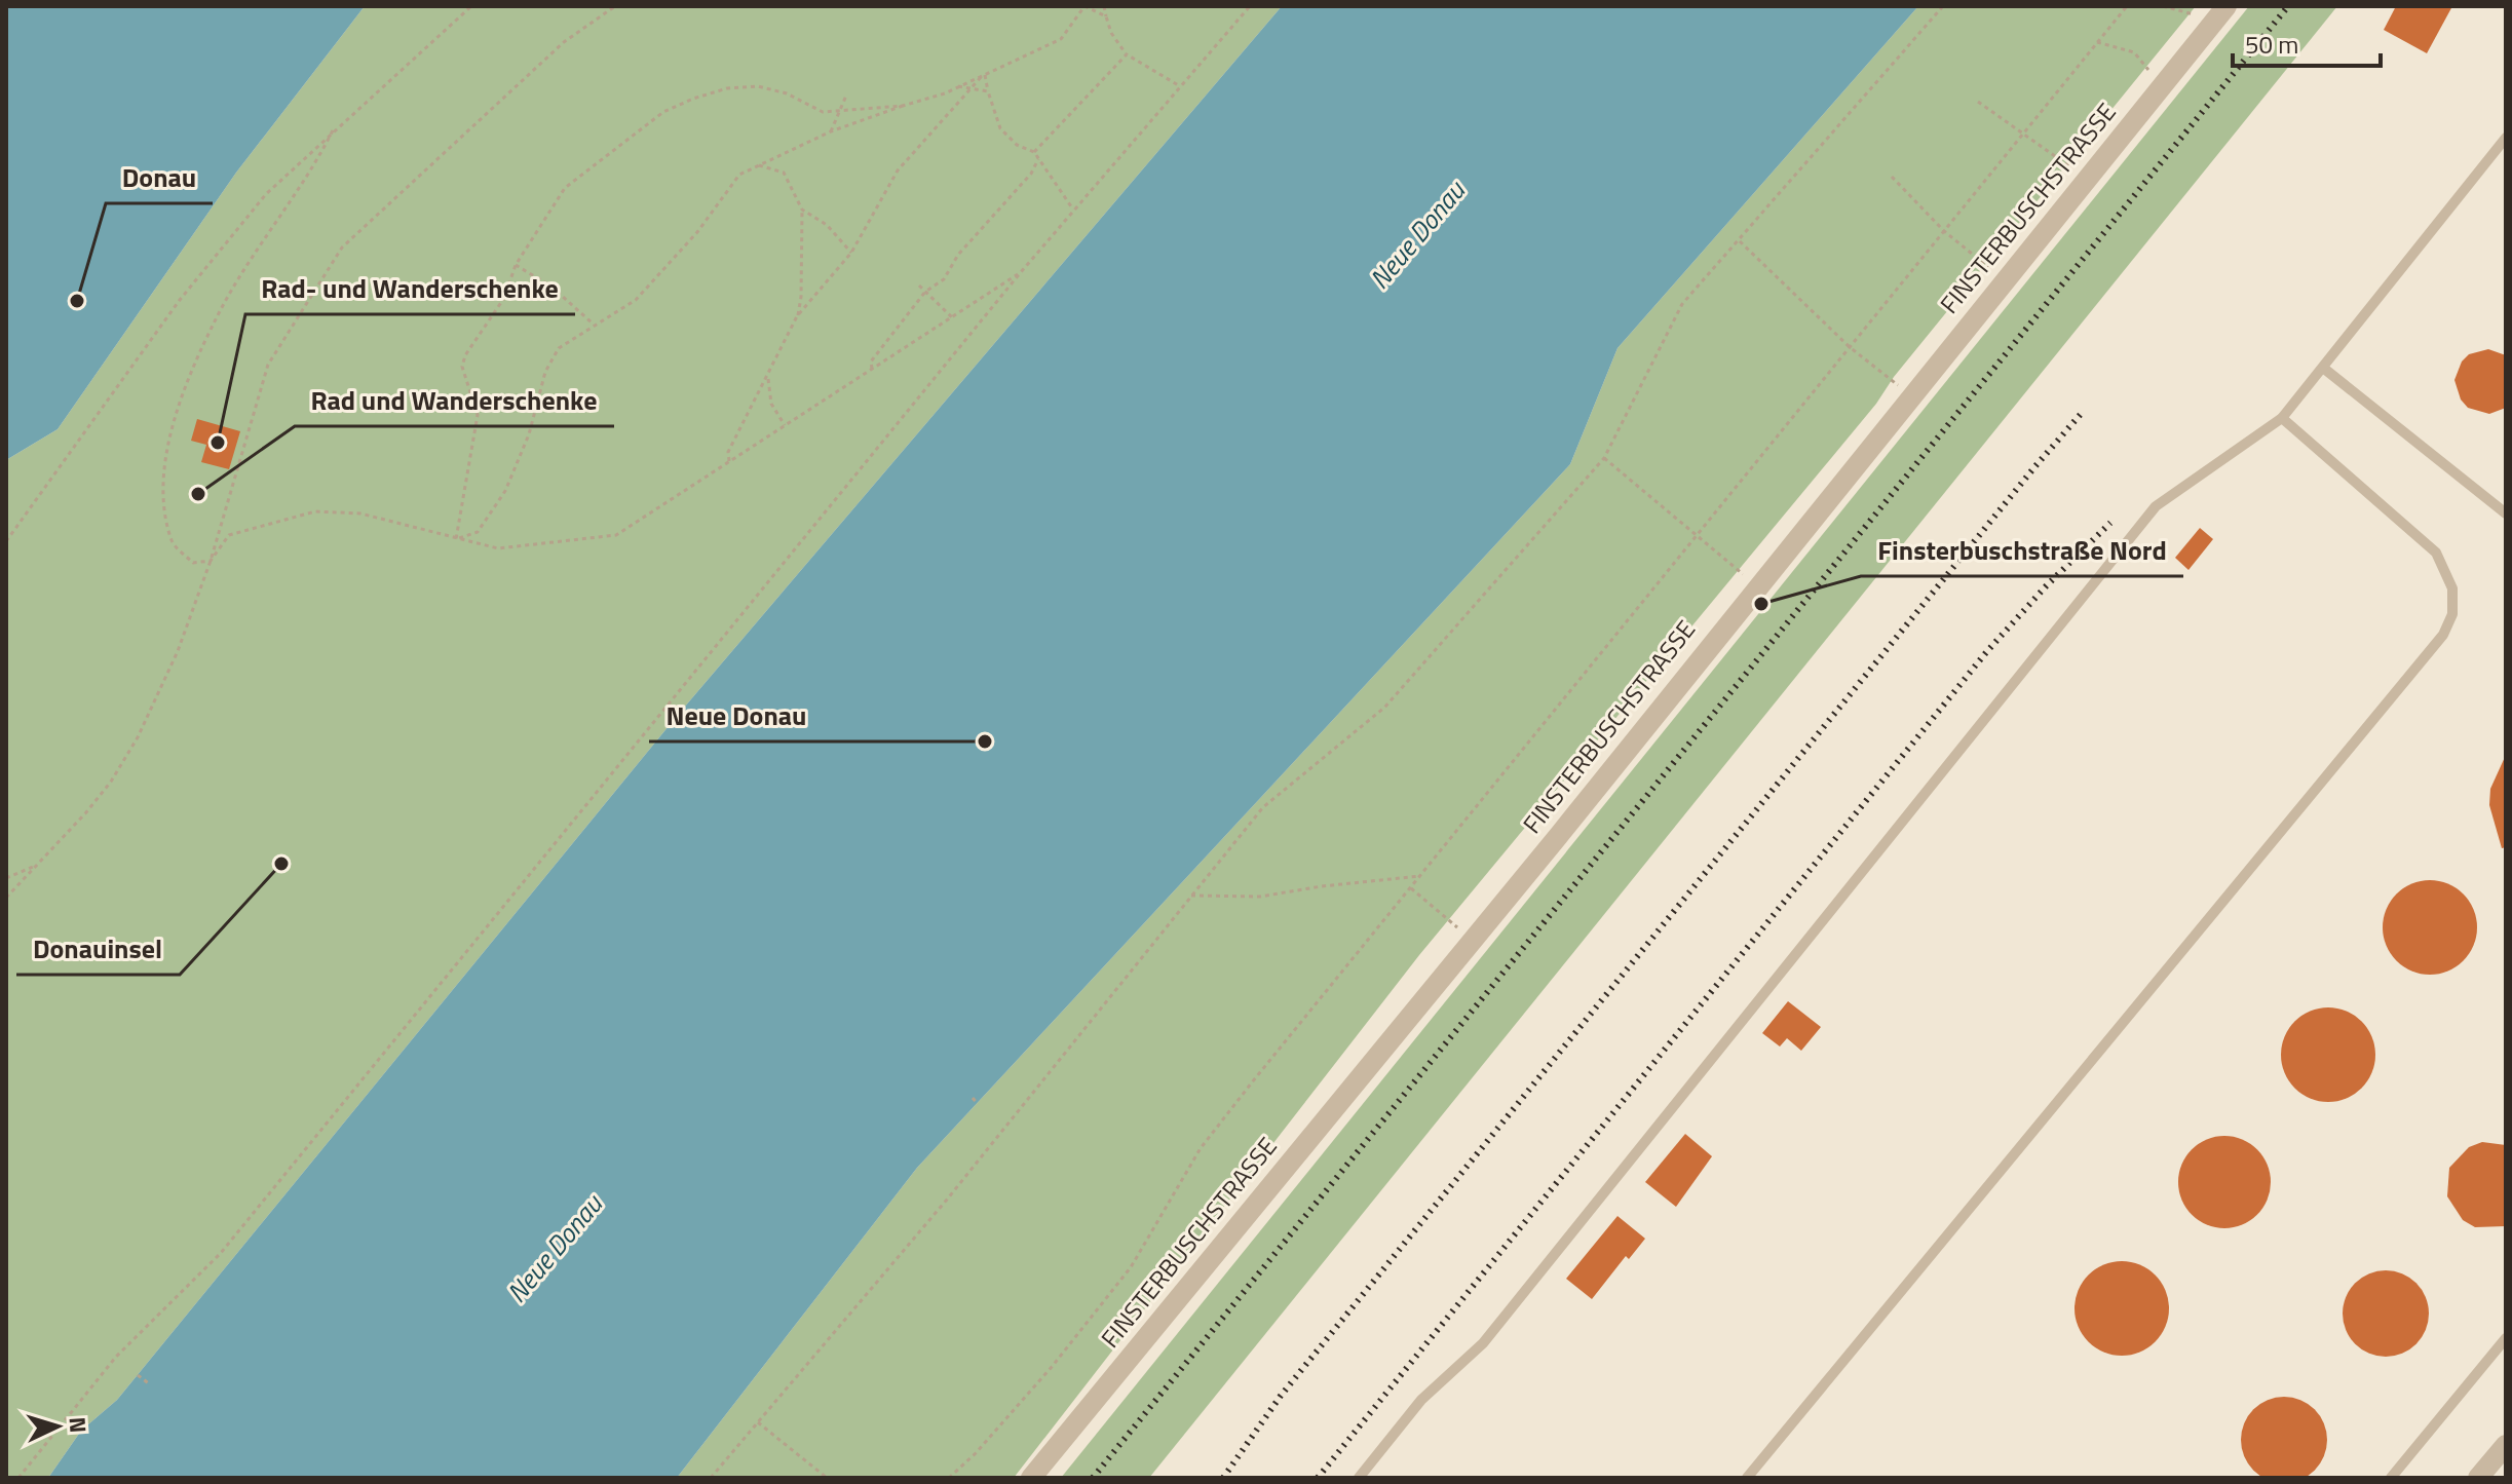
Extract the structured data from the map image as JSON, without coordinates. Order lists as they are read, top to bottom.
{
  "streets": {
    "street": ["FINSTERBUSCHSTRASSE"]
  },
  "water": ["Neue Donau"],
  "places": [
    "Donau",
    "Rad- und Wanderschenke",
    "Rad und Wanderschenke",
    "Finsterbuschstraße Nord",
    "Neue Donau",
    "Donauinsel"
  ],
  "scale_bar": "50 m",
  "north": "right"
}
